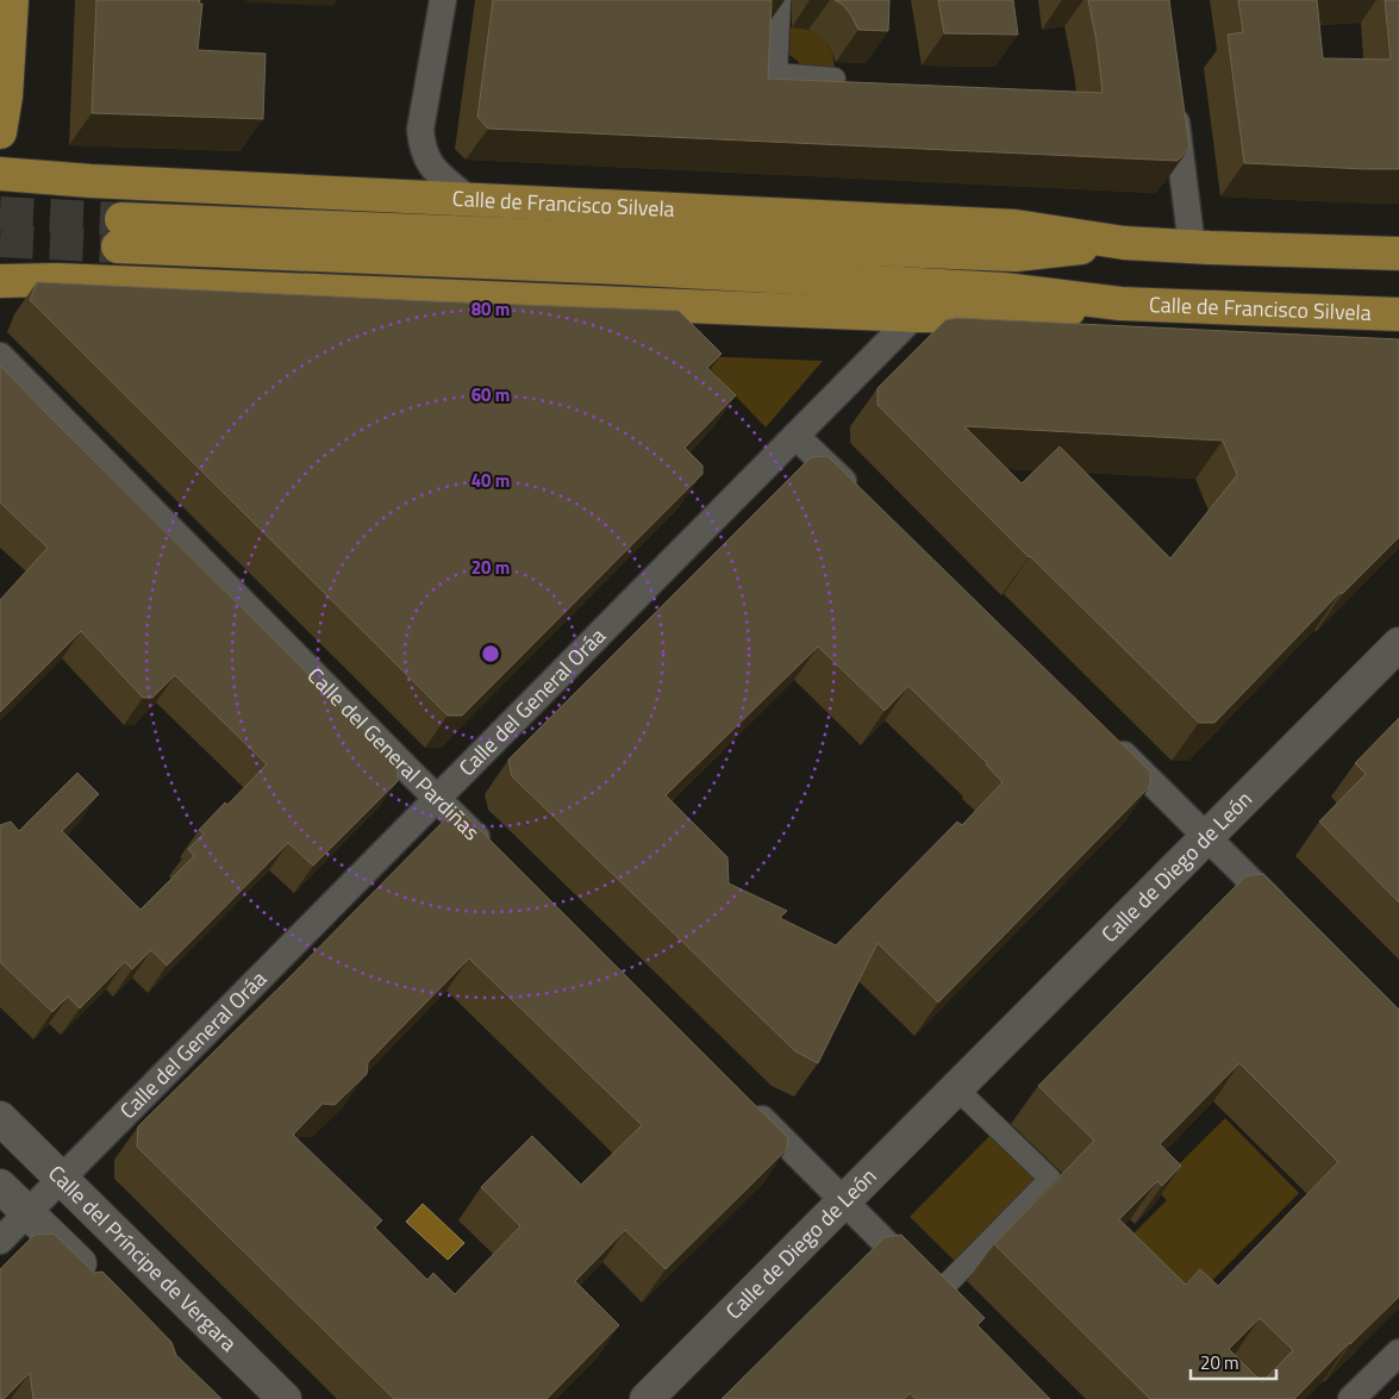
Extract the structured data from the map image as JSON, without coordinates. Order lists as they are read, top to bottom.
{
  "streets": {
    "main road": ["Calle de Francisco Silvela"],
    "street": [
      "Calle del General Oráa",
      "Calle del General Pardiñas",
      "Calle de Diego de León",
      "Calle del Príncipe de Vergara"
    ]
  },
  "crossings": [
    ["Calle de Francisco Silvela", "Calle del General Oráa"],
    ["Calle del General Oráa", "Calle del General Pardiñas"],
    ["Calle del General Oráa", "Calle del Príncipe de Vergara"]
  ],
  "scale_bar": "20 m",
  "rings": [
    "80 m",
    "60 m",
    "40 m",
    "20 m"
  ]
}
